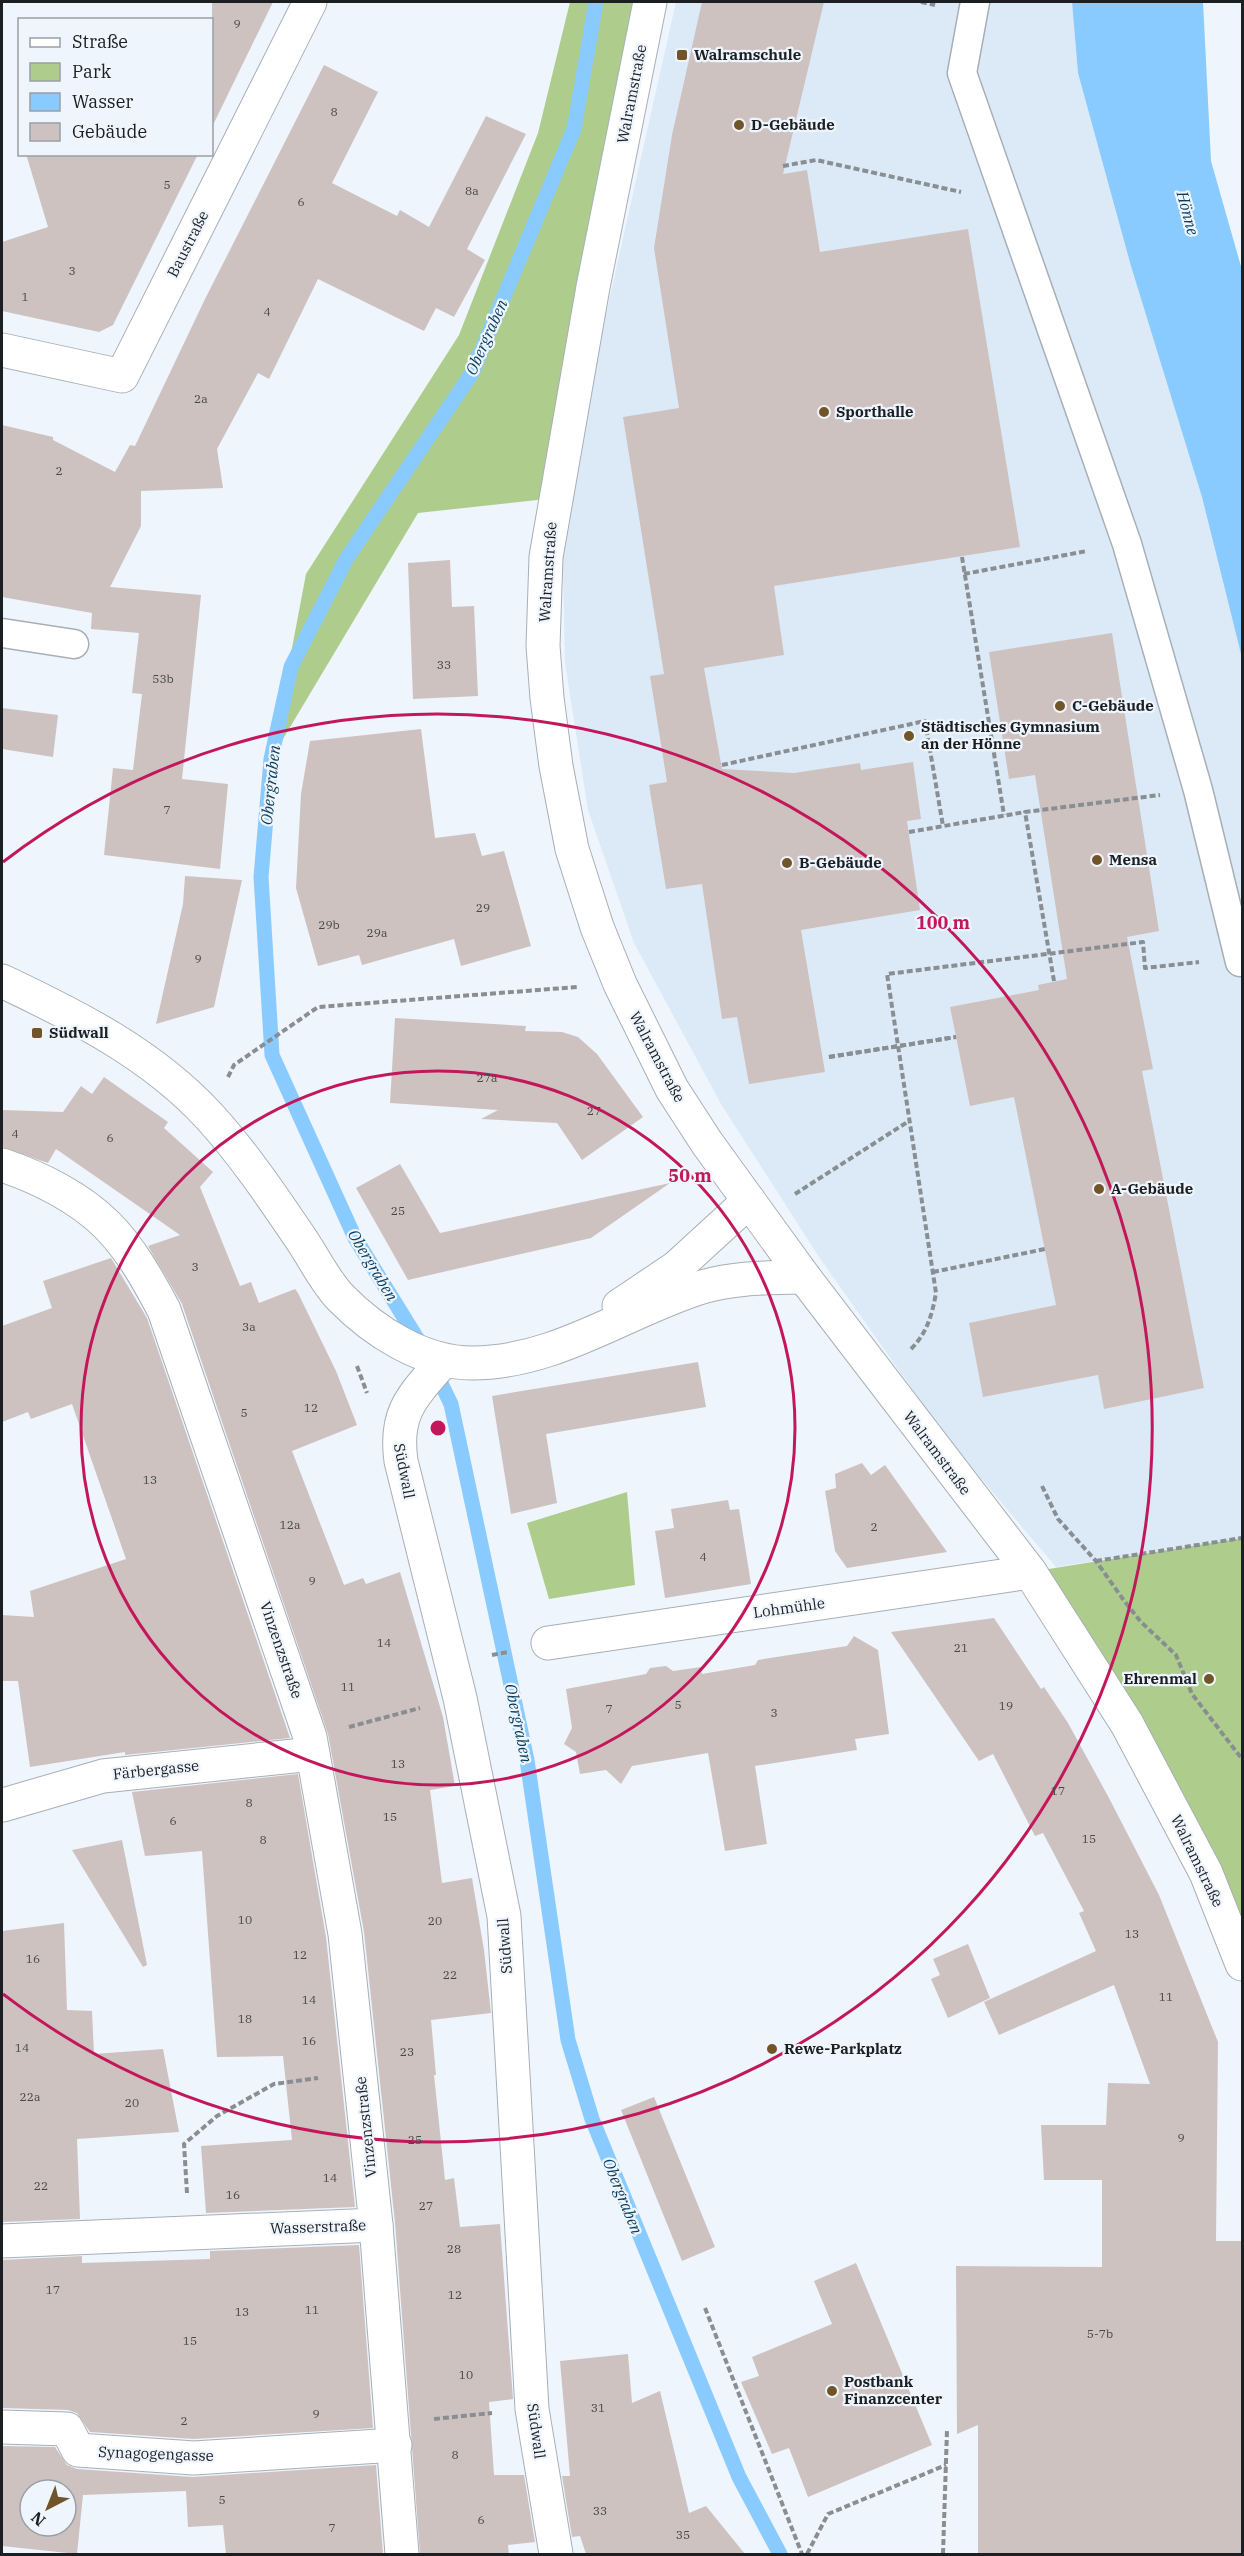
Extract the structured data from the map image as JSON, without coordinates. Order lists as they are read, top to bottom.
{
  "streets": {
    "street": [
      "Walramstraße",
      "Baustraße",
      "Südwall",
      "Lohmühle",
      "Vinzenzstraße",
      "Färbergasse",
      "Wasserstraße",
      "Synagogengasse"
    ]
  },
  "crossings": [
    ["Walramstraße", "Lohmühle"],
    ["Vinzenzstraße", "Färbergasse"],
    ["Vinzenzstraße", "Wasserstraße"],
    ["Wasserstraße", "Synagogengasse"]
  ],
  "water": ["Hönne", "Obergraben"],
  "places": {
    "transit": ["Walramschule", "Südwall"],
    "other": [
      "D-Gebäude",
      "Sporthalle",
      "C-Gebäude",
      "Städtisches Gymnasium an der Hönne",
      "Mensa",
      "B-Gebäude",
      "A-Gebäude",
      "Ehrenmal",
      "Rewe-Parkplatz",
      "Postbank Finanzcenter"
    ]
  },
  "house_numbers": [
    "9",
    "8",
    "5",
    "8a",
    "6",
    "3",
    "1",
    "4",
    "2a",
    "2",
    "33",
    "53b",
    "7",
    "29",
    "29b",
    "29a",
    "9",
    "27a",
    "27",
    "4",
    "6",
    "25",
    "3",
    "3a",
    "12",
    "5",
    "13",
    "12a",
    "2",
    "4",
    "9",
    "14",
    "21",
    "11",
    "5",
    "19",
    "7",
    "3",
    "13",
    "17",
    "8",
    "15",
    "6",
    "15",
    "8",
    "10",
    "20",
    "13",
    "12",
    "16",
    "22",
    "11",
    "14",
    "18",
    "16",
    "14",
    "23",
    "22a",
    "20",
    "9",
    "25",
    "14",
    "22",
    "16",
    "27",
    "28",
    "17",
    "12",
    "11",
    "13",
    "5-7b",
    "15",
    "10",
    "31",
    "9",
    "2",
    "8",
    "5",
    "33",
    "6",
    "7",
    "35"
  ],
  "legend": [
    "Straße",
    "Park",
    "Wasser",
    "Gebäude"
  ],
  "north": "bottom left",
  "rings": ["100 m", "50 m"]
}
